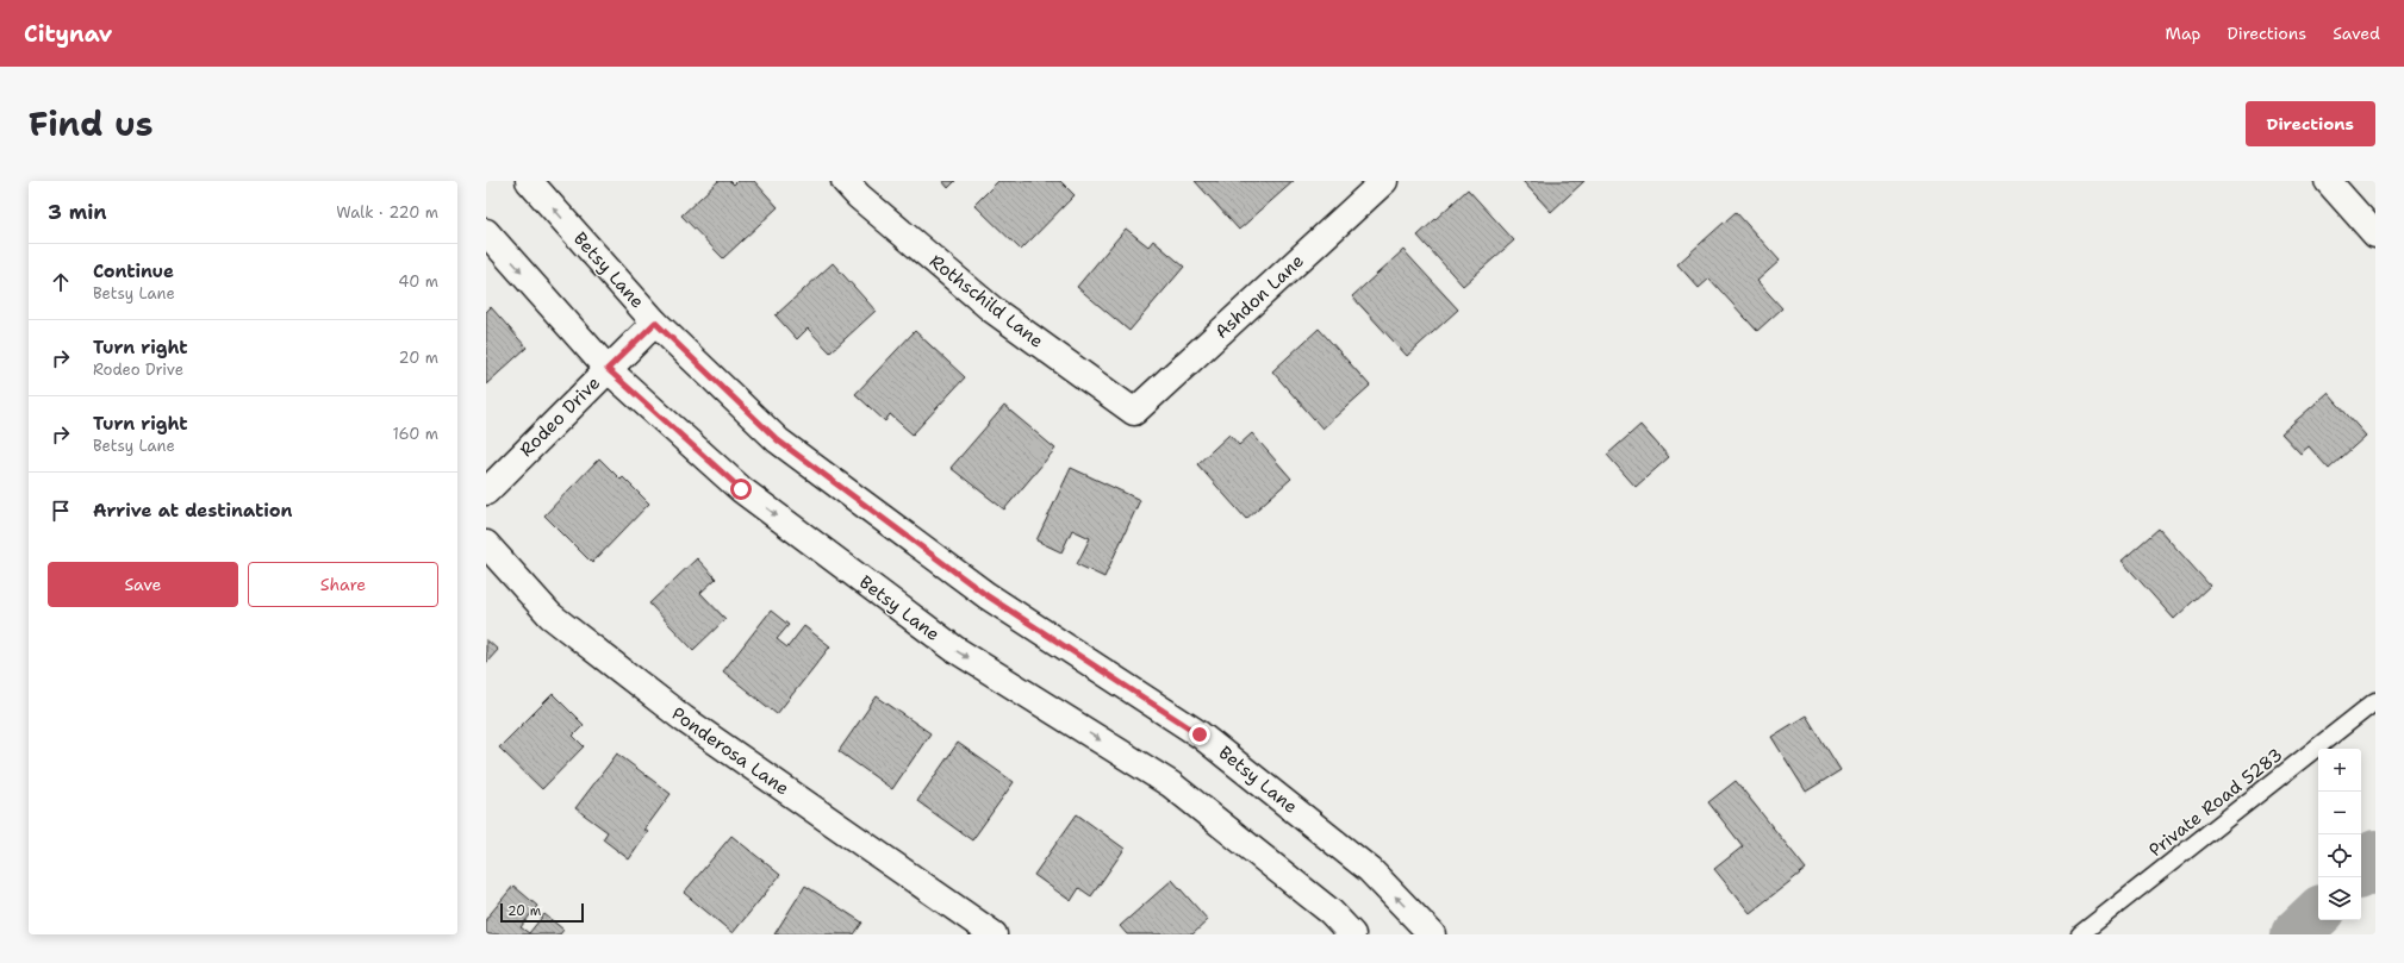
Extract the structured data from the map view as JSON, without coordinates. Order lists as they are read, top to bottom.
{
  "streets": {
    "main road": [
      "Betsy Lane",
      "Ashdon Lane",
      "Rothschild Lane",
      "Rodeo Drive",
      "Ponderosa Lane"
    ],
    "lane": ["Private Road 5283"]
  },
  "crossings": [
    ["Betsy Lane", "Rodeo Drive"],
    ["Ashdon Lane", "Rothschild Lane"]
  ],
  "scale_bar": "20 m",
  "page": {
    "header": "Citynav",
    "nav": ["Map", "Directions", "Saved"],
    "title": "Find us",
    "buttons": [
      "Directions",
      ["Save", "Share"]
    ],
    "heading": ["3 min", "Walk · 220 m"],
    "list": [
      ["Continue", "Betsy Lane", "40 m"],
      ["Turn right", "Rodeo Drive", "20 m"],
      ["Turn right", "Betsy Lane", "160 m"],
      "Arrive at destination"
    ],
    "map_buttons": ["+", "−"],
    "scale": "20 m"
  }
}
